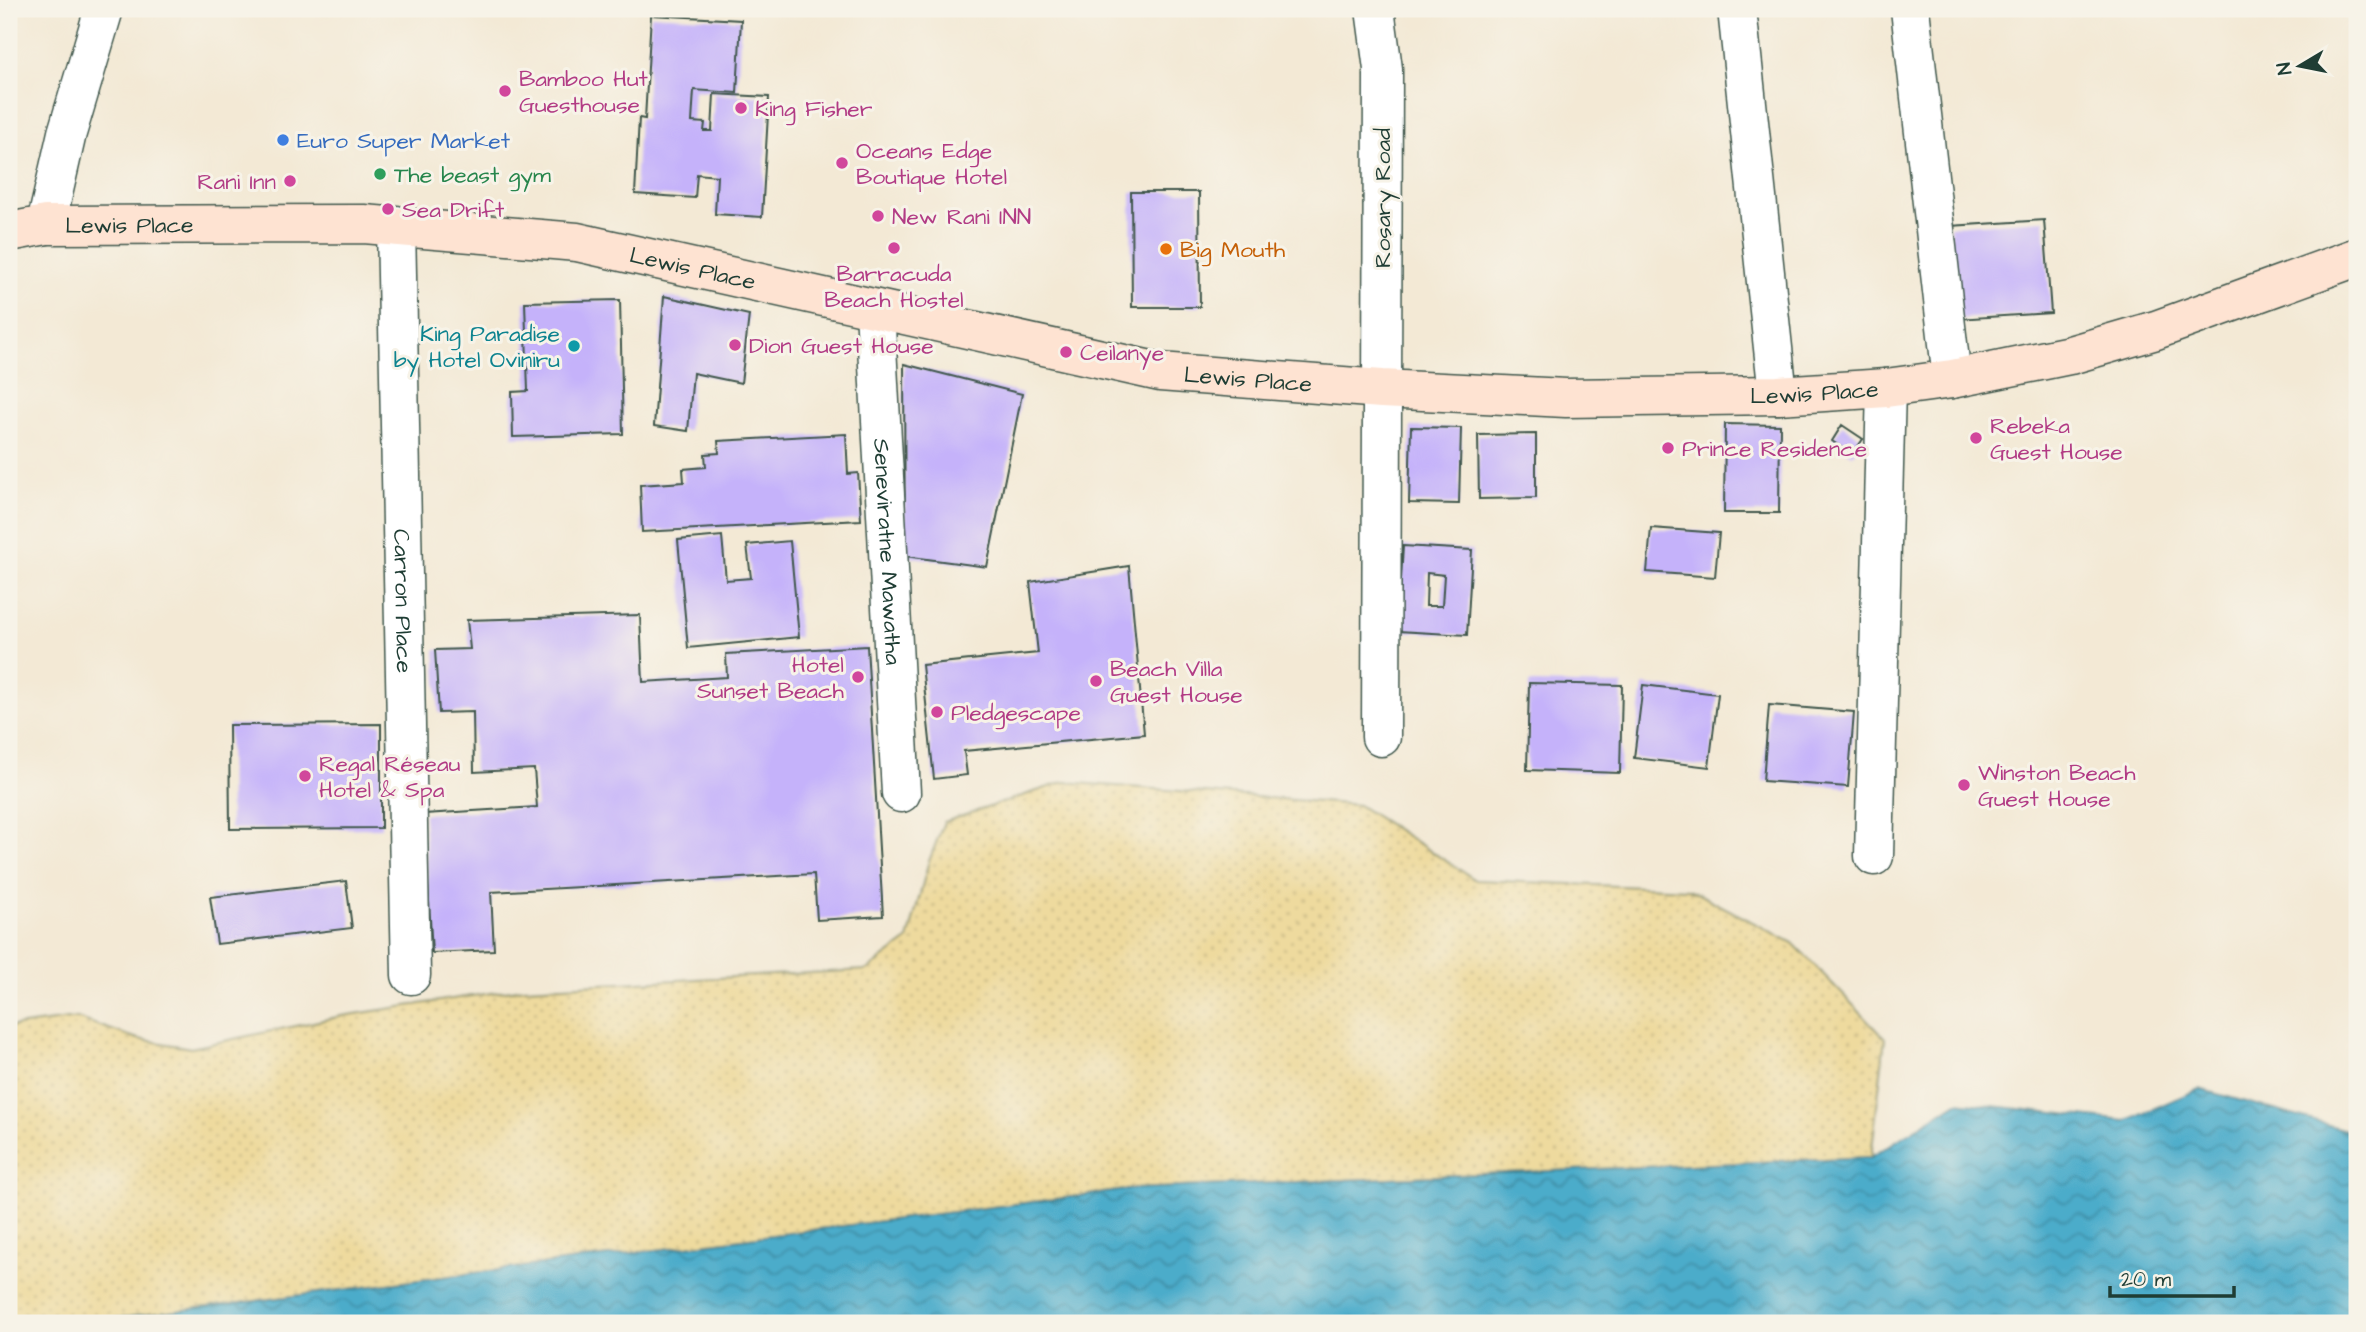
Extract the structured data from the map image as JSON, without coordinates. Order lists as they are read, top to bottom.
{
  "streets": {
    "street": [
      "Rosary Road",
      "Lewis Place",
      "Seneviratne Mawatha",
      "Carron Place"
    ]
  },
  "crossings": [
    ["Rosary Road", "Lewis Place"],
    ["Lewis Place", "Seneviratne Mawatha"],
    ["Lewis Place", "Carron Place"]
  ],
  "places": [
    "Bamboo Hut Guesthouse",
    "King Fisher",
    "Euro Super Market",
    "Oceans Edge Boutique Hotel",
    "The beast gym",
    "Rani Inn",
    "Sea Drift",
    "New Rani INN",
    "Barracuda Beach Hostel",
    "Big Mouth",
    "Dion Guest House",
    "King Paradise by Hotel Oviniru",
    "Ceilanye",
    "Rebeka Guest House",
    "Prince Residence",
    "Hotel Sunset Beach",
    "Beach Villa Guest House",
    "Pledgescape",
    "Regal Réseau Hotel & Spa",
    "Winston Beach Guest House"
  ],
  "scale_bar": "20 m",
  "north": "left"
}
